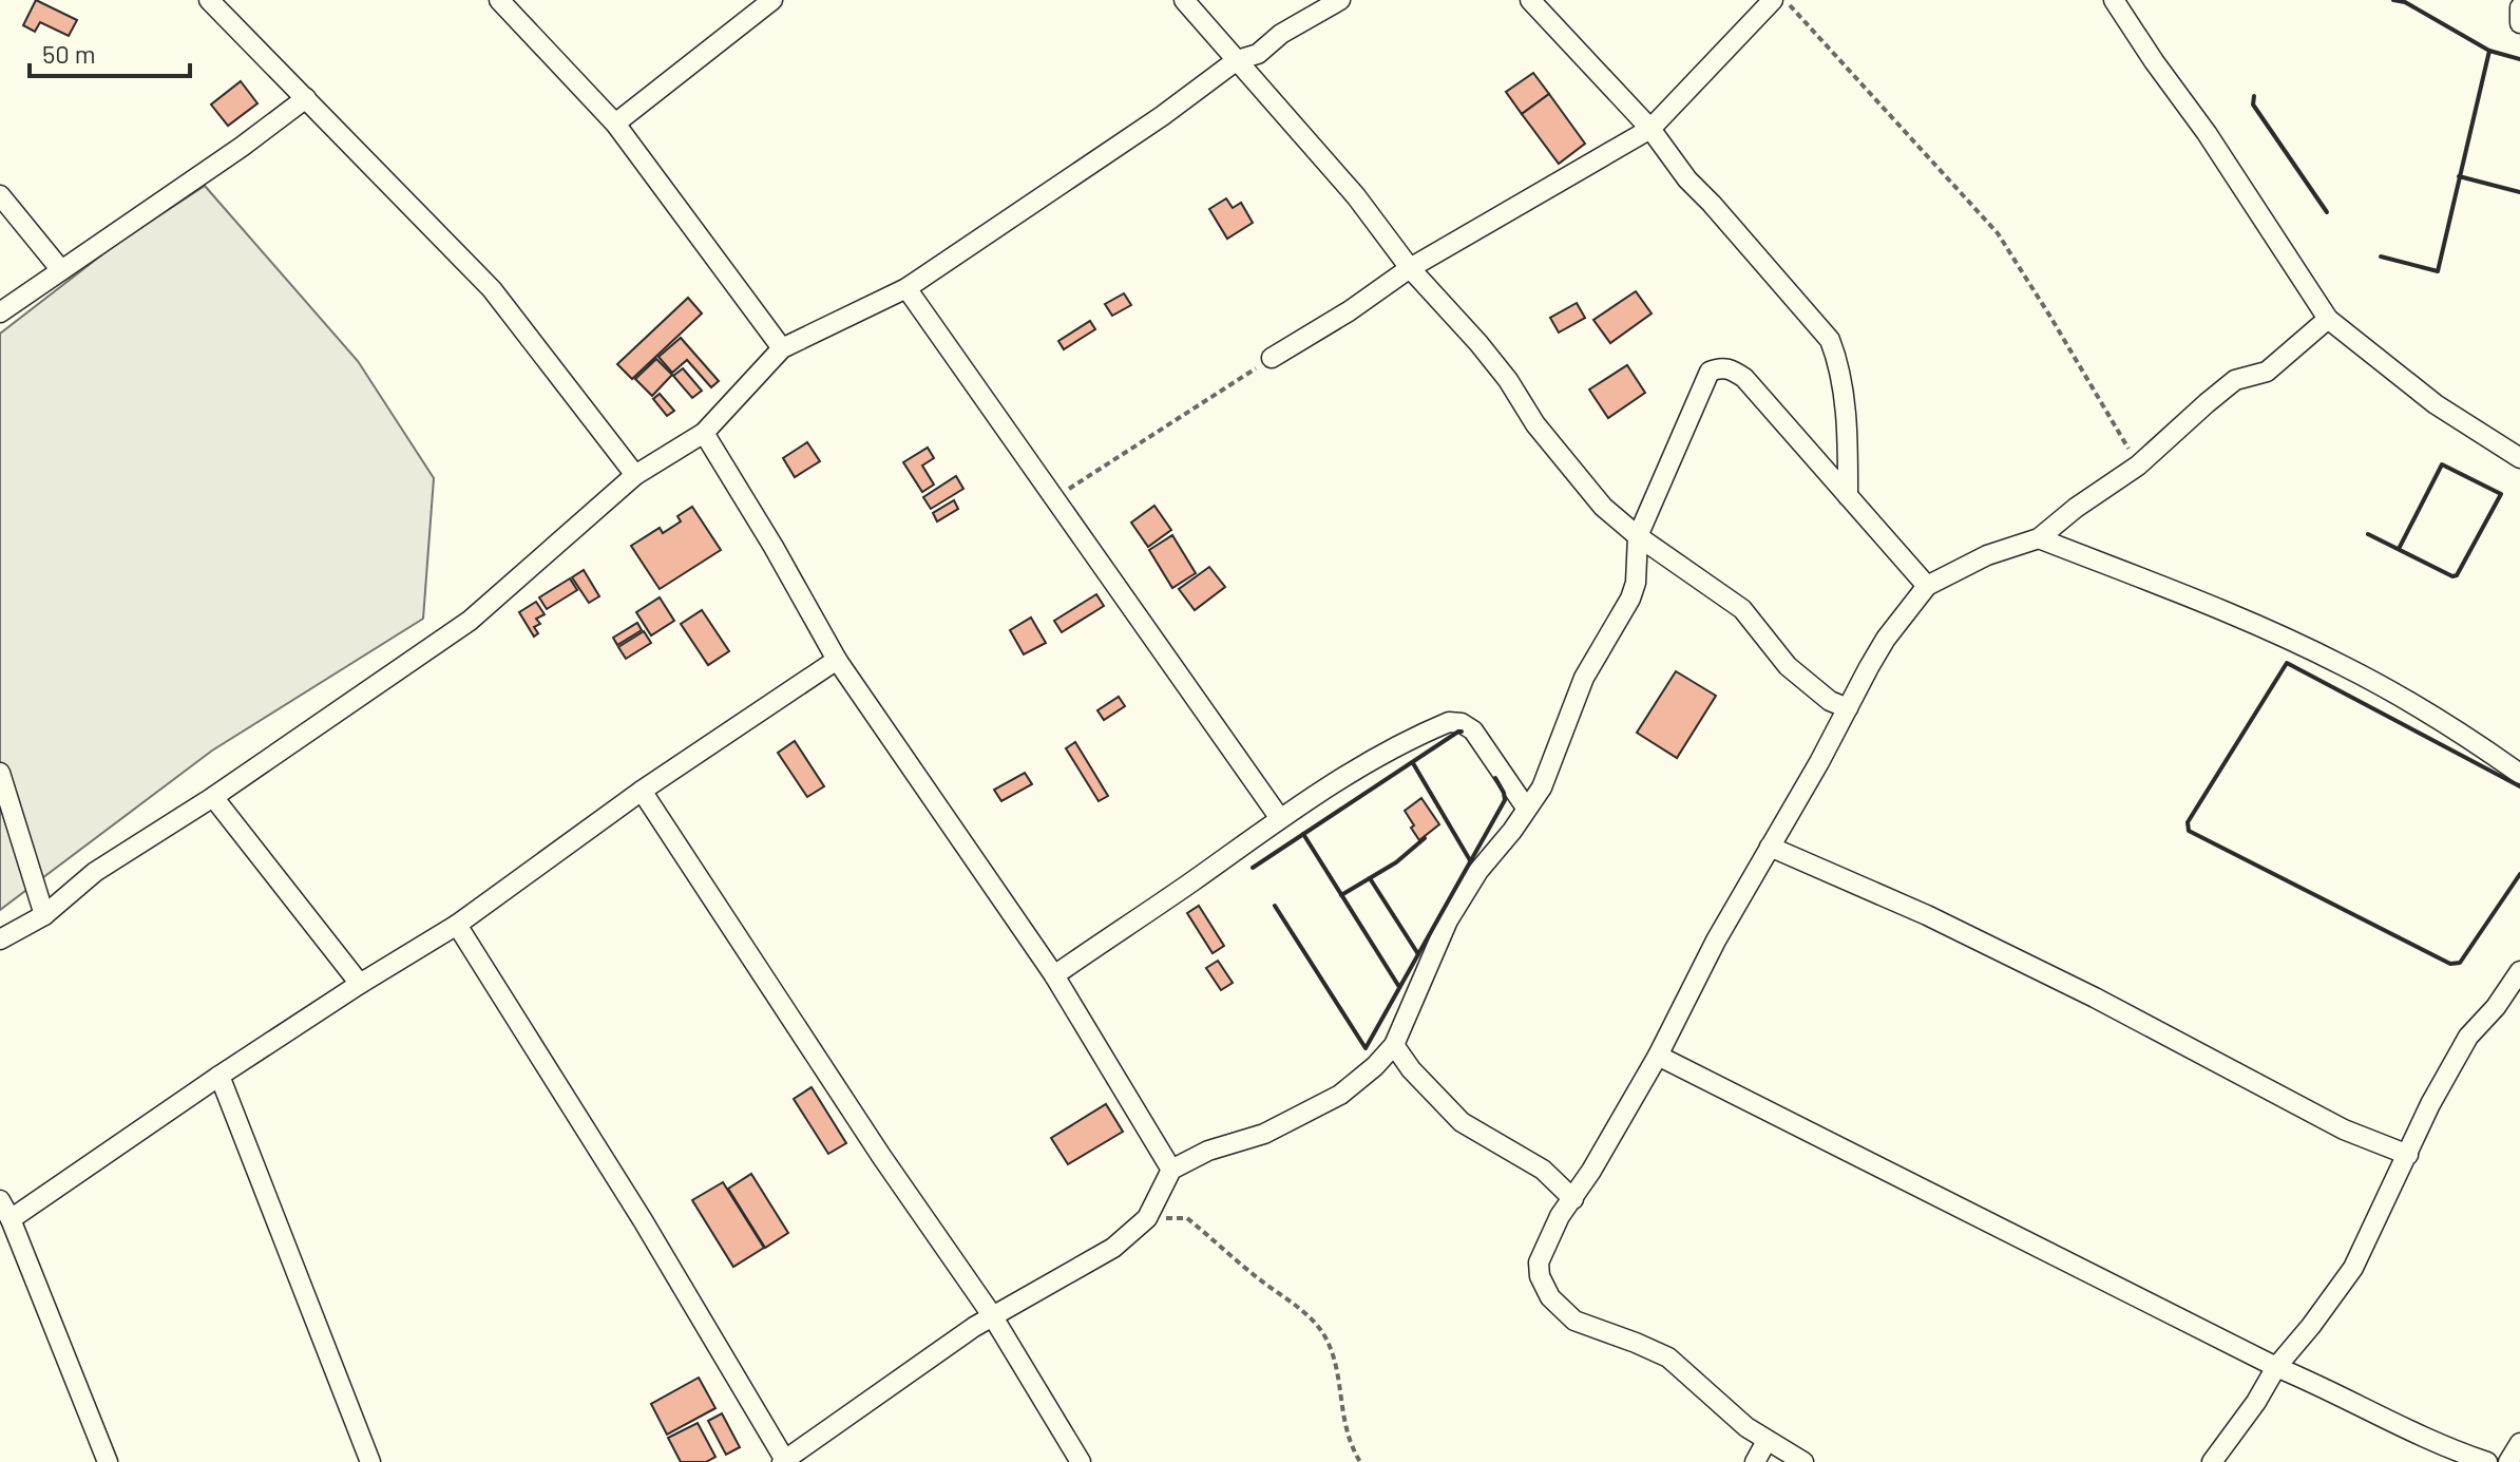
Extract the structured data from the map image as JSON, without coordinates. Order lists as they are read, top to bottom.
{
  "scale_bar": "50 m"
}
